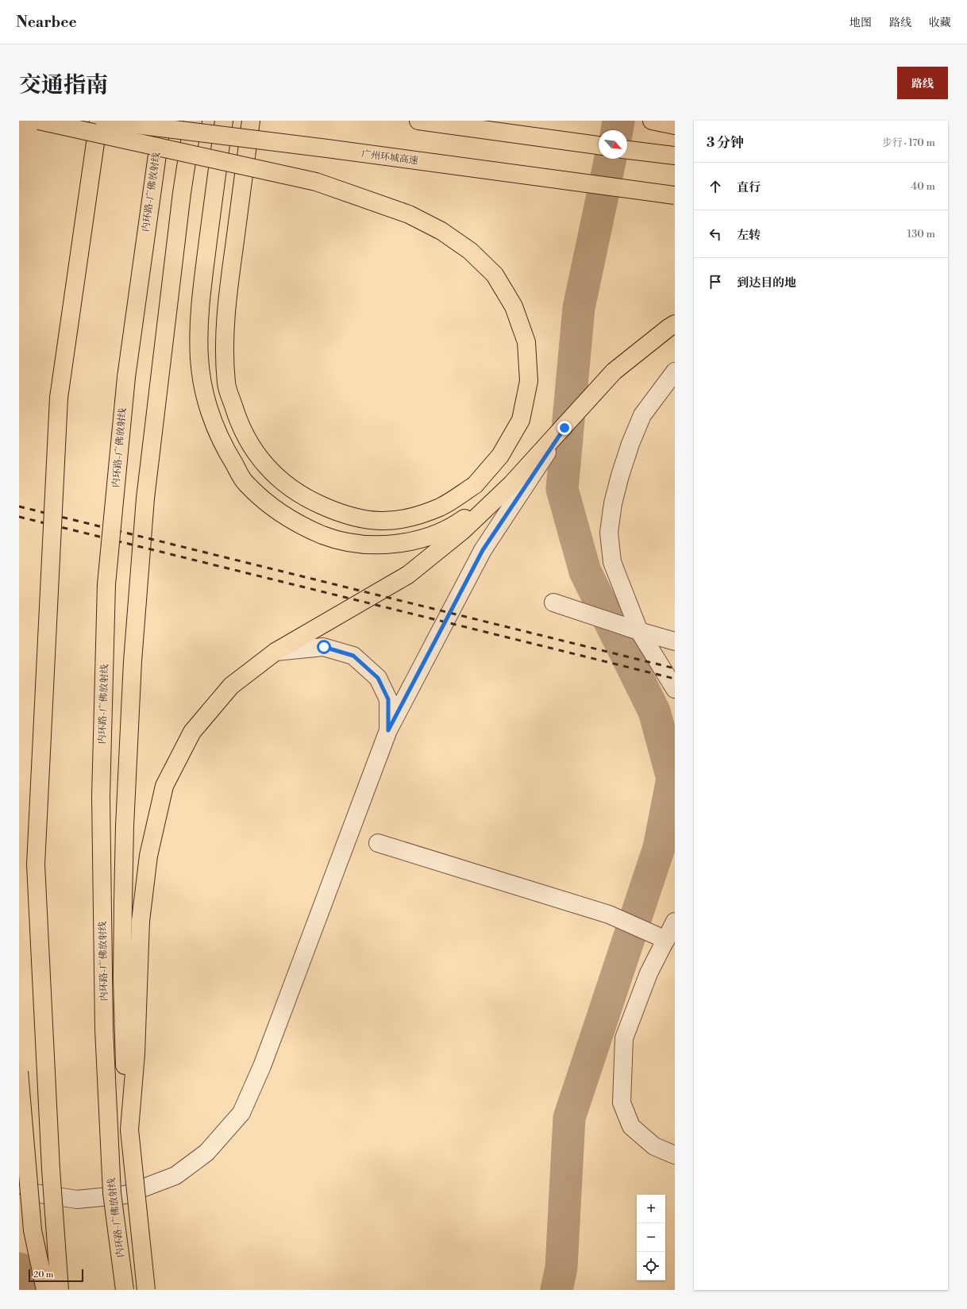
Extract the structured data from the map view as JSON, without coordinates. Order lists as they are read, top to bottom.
{
  "streets": {
    "highway": ["广州环城高速", "内环路-广佛放射线"]
  },
  "scale_bar": "20 m",
  "north": "bottom right",
  "page": {
    "header": "Nearbee",
    "nav": ["地图", "路线", "收藏"],
    "title": "交通指南",
    "buttons": "路线",
    "heading": ["3 分钟", "步行 · 170 m"],
    "list": [
      ["直行", "40 m"],
      ["左转", "130 m"],
      "到达目的地"
    ],
    "map_buttons": ["+", "−"],
    "scale": "20 m"
  }
}
